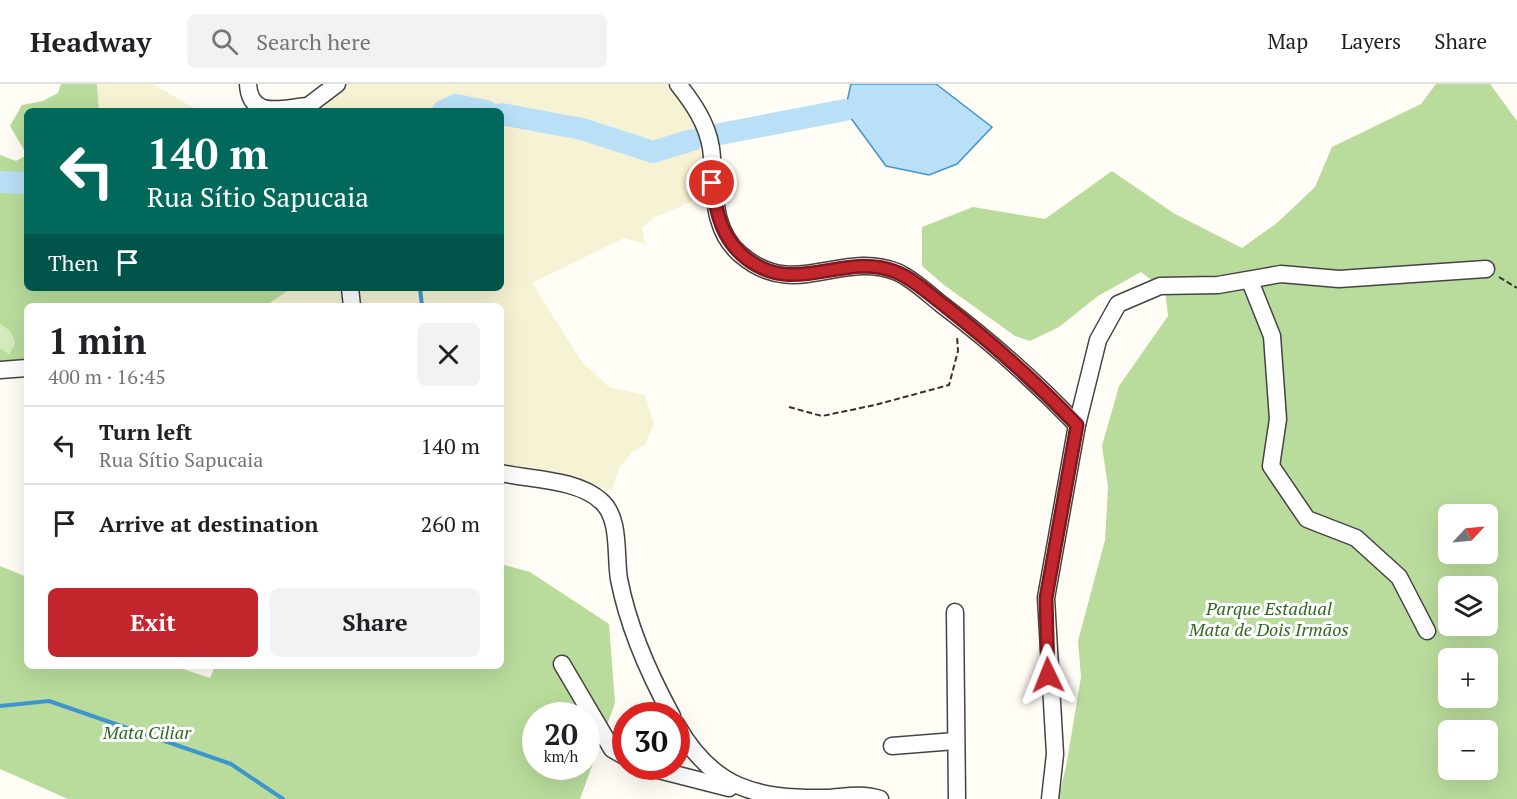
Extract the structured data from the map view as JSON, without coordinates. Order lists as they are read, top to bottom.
{
  "parks": ["Parque Estadual Mata de Dois Irmãos", "Mata Ciliar"],
  "north": "top right",
  "page": {
    "header": "Headway",
    "search": "Search here",
    "nav": ["Map", "Layers", "Share"],
    "turn": ["140 m", "Rua Sítio Sapucaia"],
    "then": "Then",
    "heading": ["1 min", "400 m · 16:45"],
    "list": [
      {
        "name": "Turn left",
        "note": "Rua Sítio Sapucaia",
        "value": "140 m"
      },
      {
        "name": "Arrive at destination",
        "value": "260 m"
      }
    ],
    "map_buttons": ["+", "−"],
    "buttons": ["Exit", "Share"],
    "speed": "20 km/h",
    "limit": "30"
  }
}
